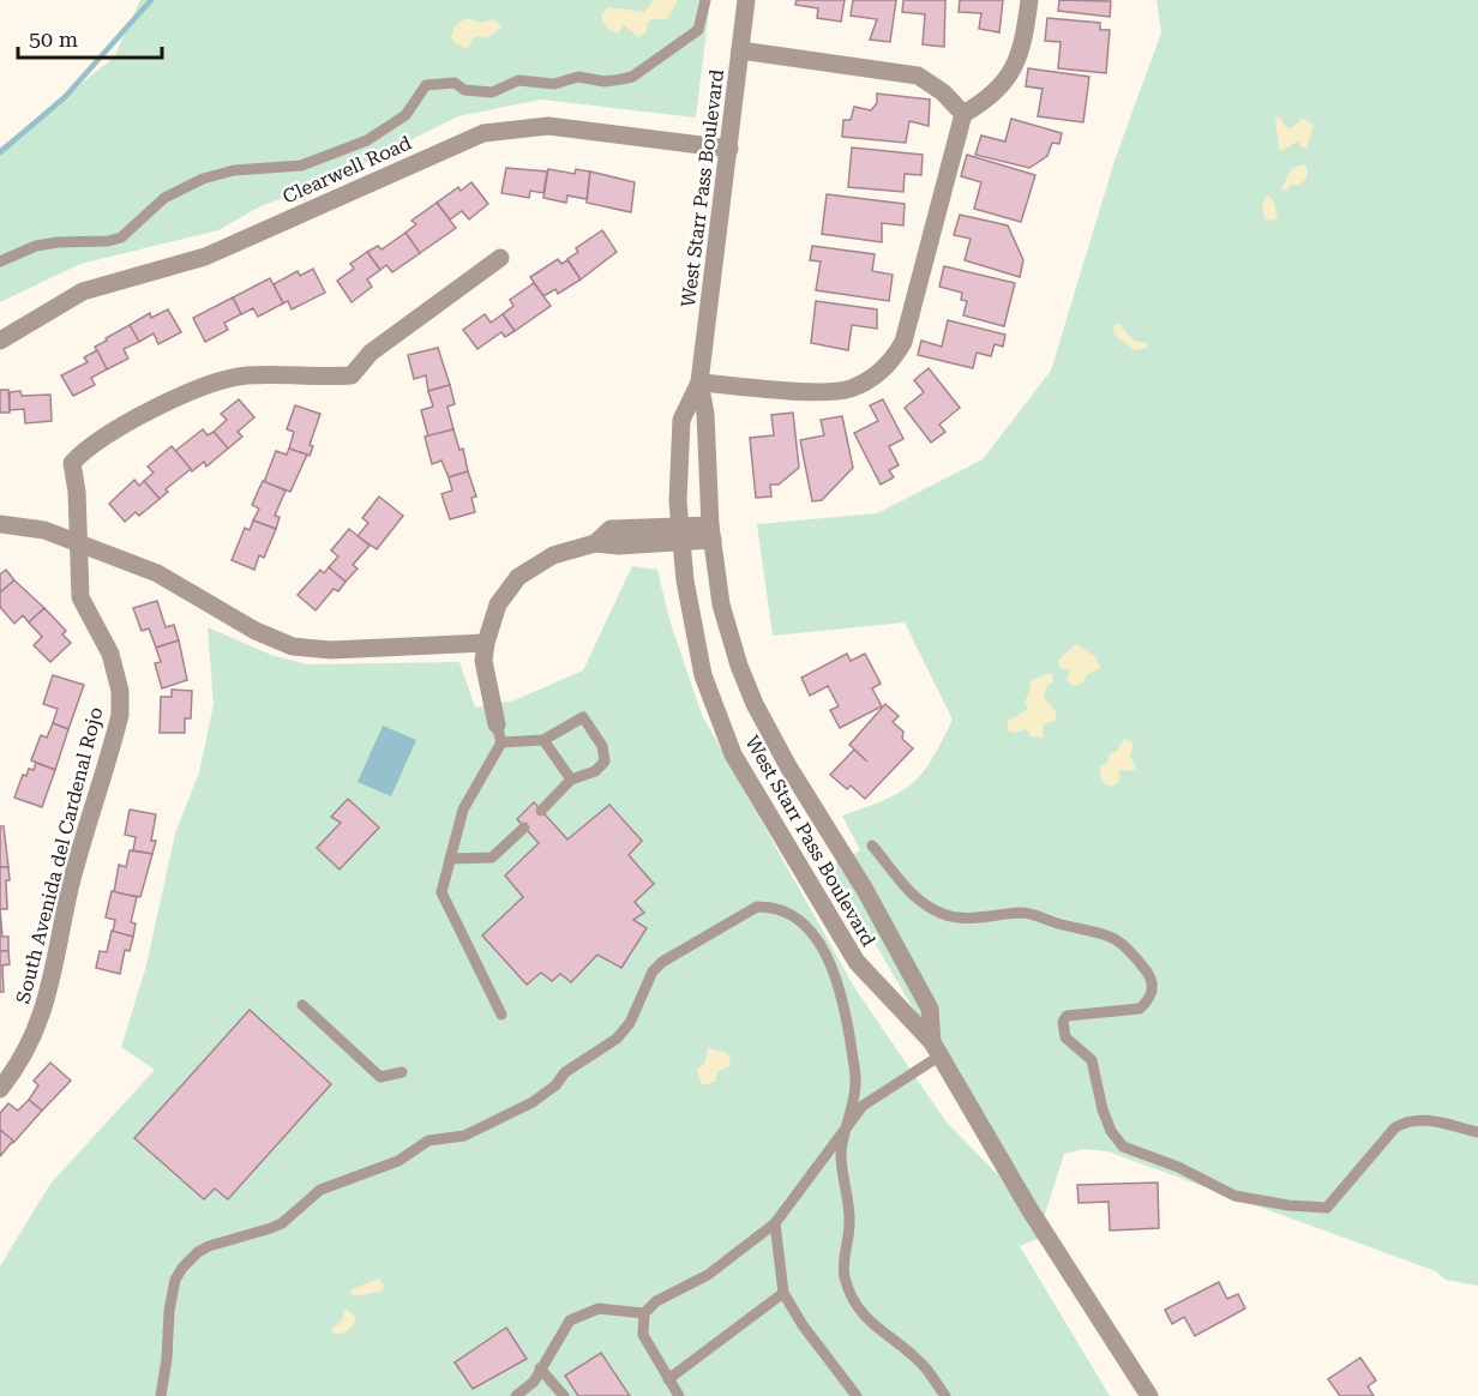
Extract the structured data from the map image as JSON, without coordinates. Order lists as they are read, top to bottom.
{
  "streets": {
    "street": ["Clearwell Road", "West Starr Pass Boulevard", "South Avenida del Cardenal Rojo"]
  },
  "crossings": [
    ["Clearwell Road", "West Starr Pass Boulevard"]
  ],
  "scale_bar": "50 m"
}
